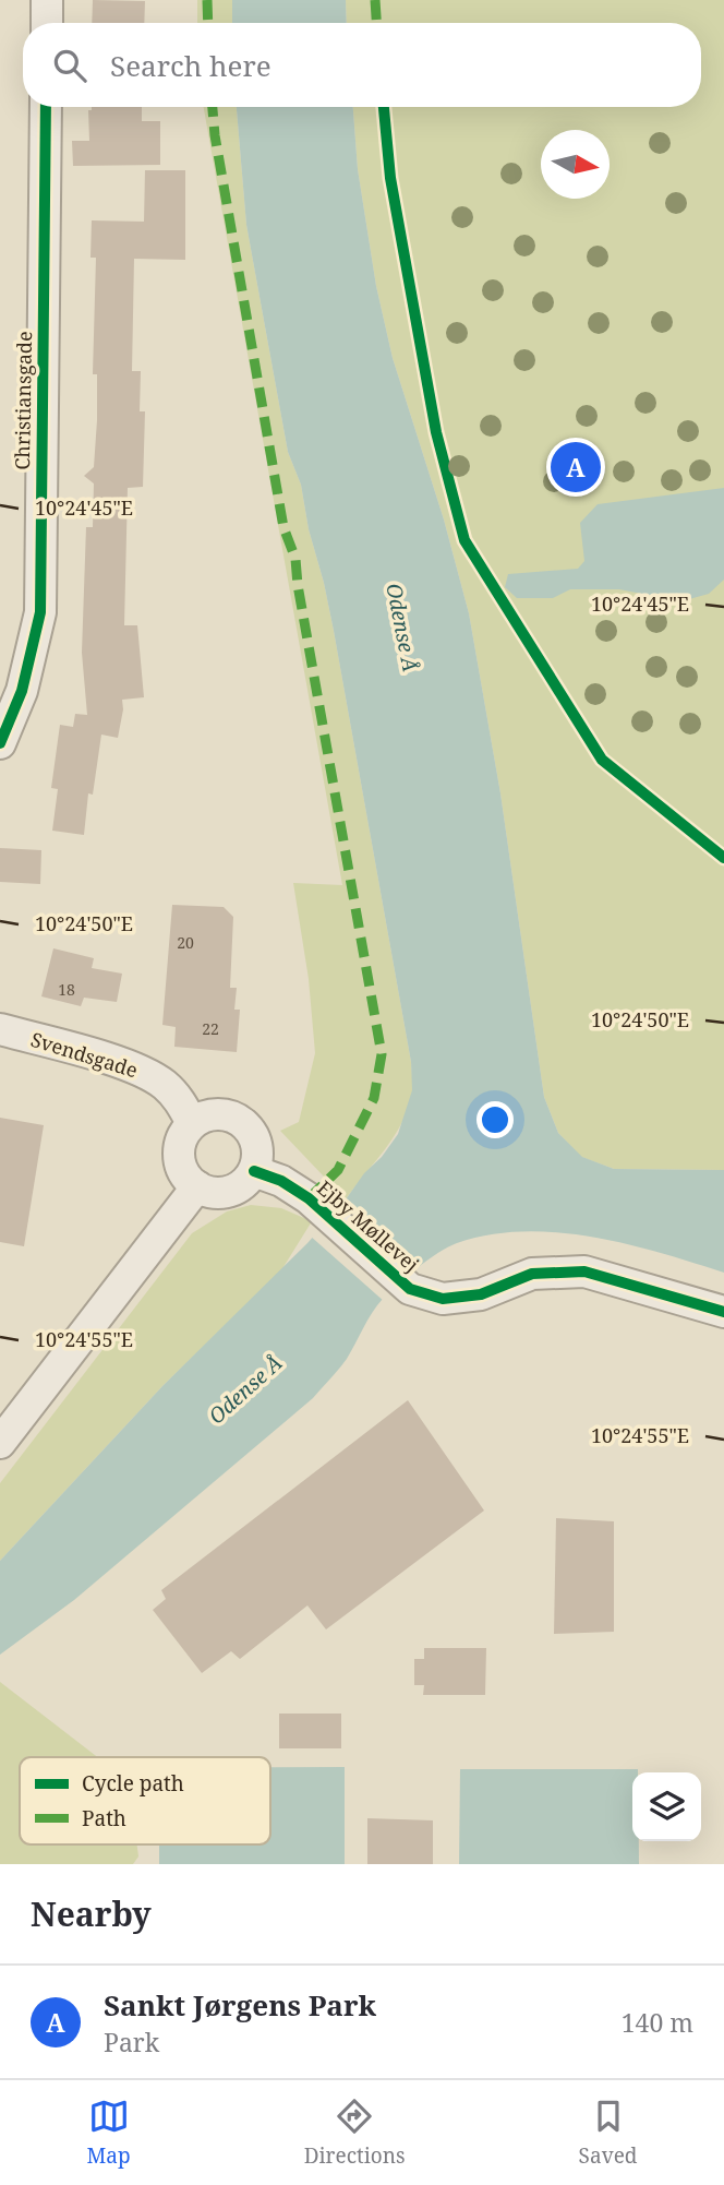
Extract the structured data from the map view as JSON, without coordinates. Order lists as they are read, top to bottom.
{
  "streets": {
    "street": ["Christiansgade", "Svendsgade", "Ejby Møllevej"]
  },
  "crossings": [
    ["Svendsgade", "Ejby Møllevej"]
  ],
  "water": ["Odense Å"],
  "house_numbers": ["20", "18", "22"],
  "legend": ["Cycle path", "Path"],
  "north": "right",
  "page": {
    "search": "Search here",
    "pins": "A",
    "heading": "Nearby",
    "list": [
      {
        "mark": "A",
        "name": "Sankt Jørgens Park",
        "note": "Park",
        "value": "140 m"
      }
    ],
    "nav": ["Map", "Directions", "Saved"]
  },
  "coordinates": ["10°24'45\"E", "10°24'50\"E", "10°24'55\"E"]
}
